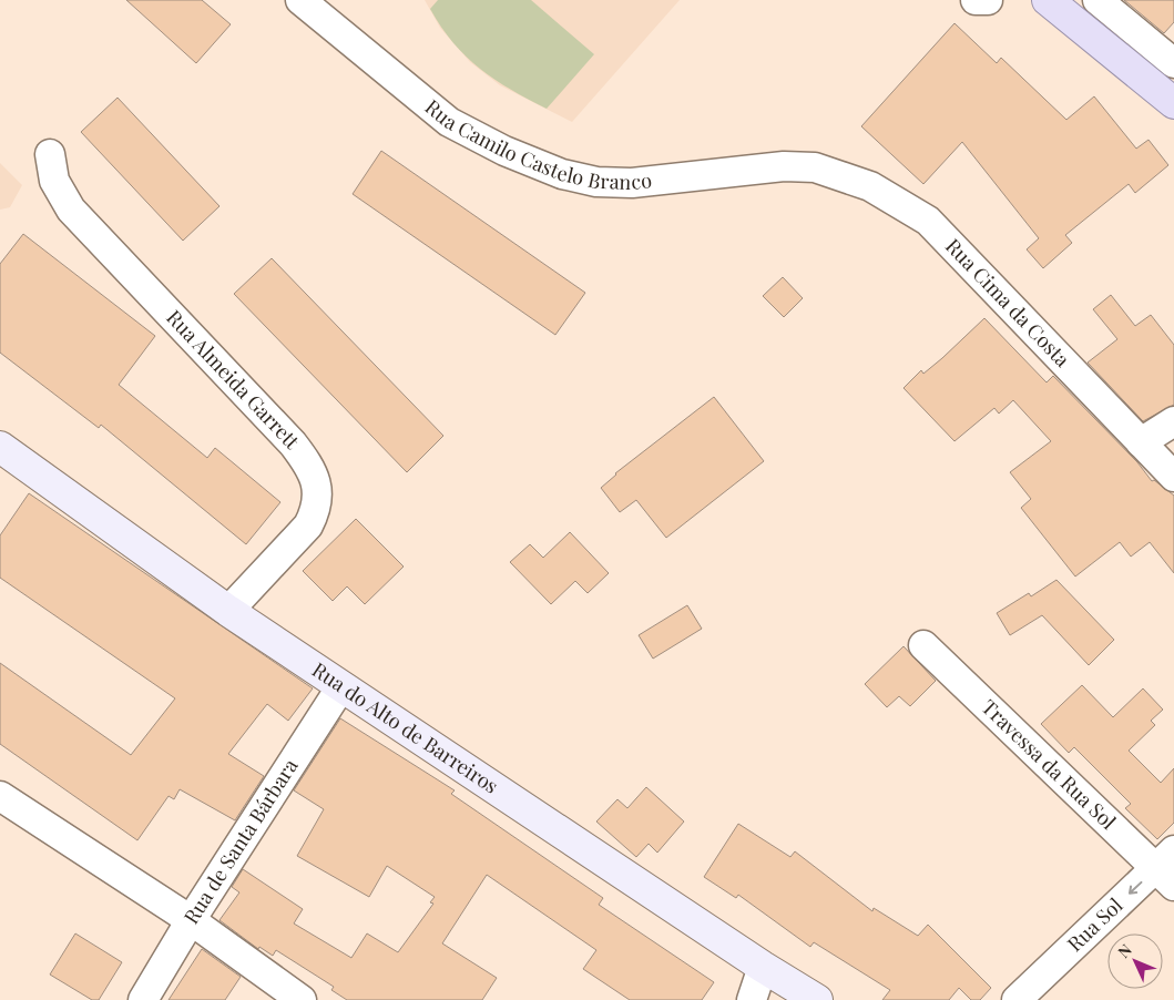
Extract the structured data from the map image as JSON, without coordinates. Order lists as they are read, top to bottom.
{
  "streets": {
    "street": [
      "Rua Camilo Castelo Branco",
      "Rua Cima da Costa",
      "Rua Almeida Garrett",
      "Rua do Alto de Barreiros",
      "Travessa da Rua Sol",
      "Rua de Santa Bárbara",
      "Rua Sol"
    ]
  },
  "crossings": [
    ["Rua Camilo Castelo Branco", "Rua Cima da Costa"],
    ["Rua Almeida Garrett", "Rua do Alto de Barreiros"],
    ["Rua do Alto de Barreiros", "Rua de Santa Bárbara"],
    ["Travessa da Rua Sol", "Rua Sol"]
  ],
  "one_way": ["Rua Sol"],
  "north": "top left"
}
